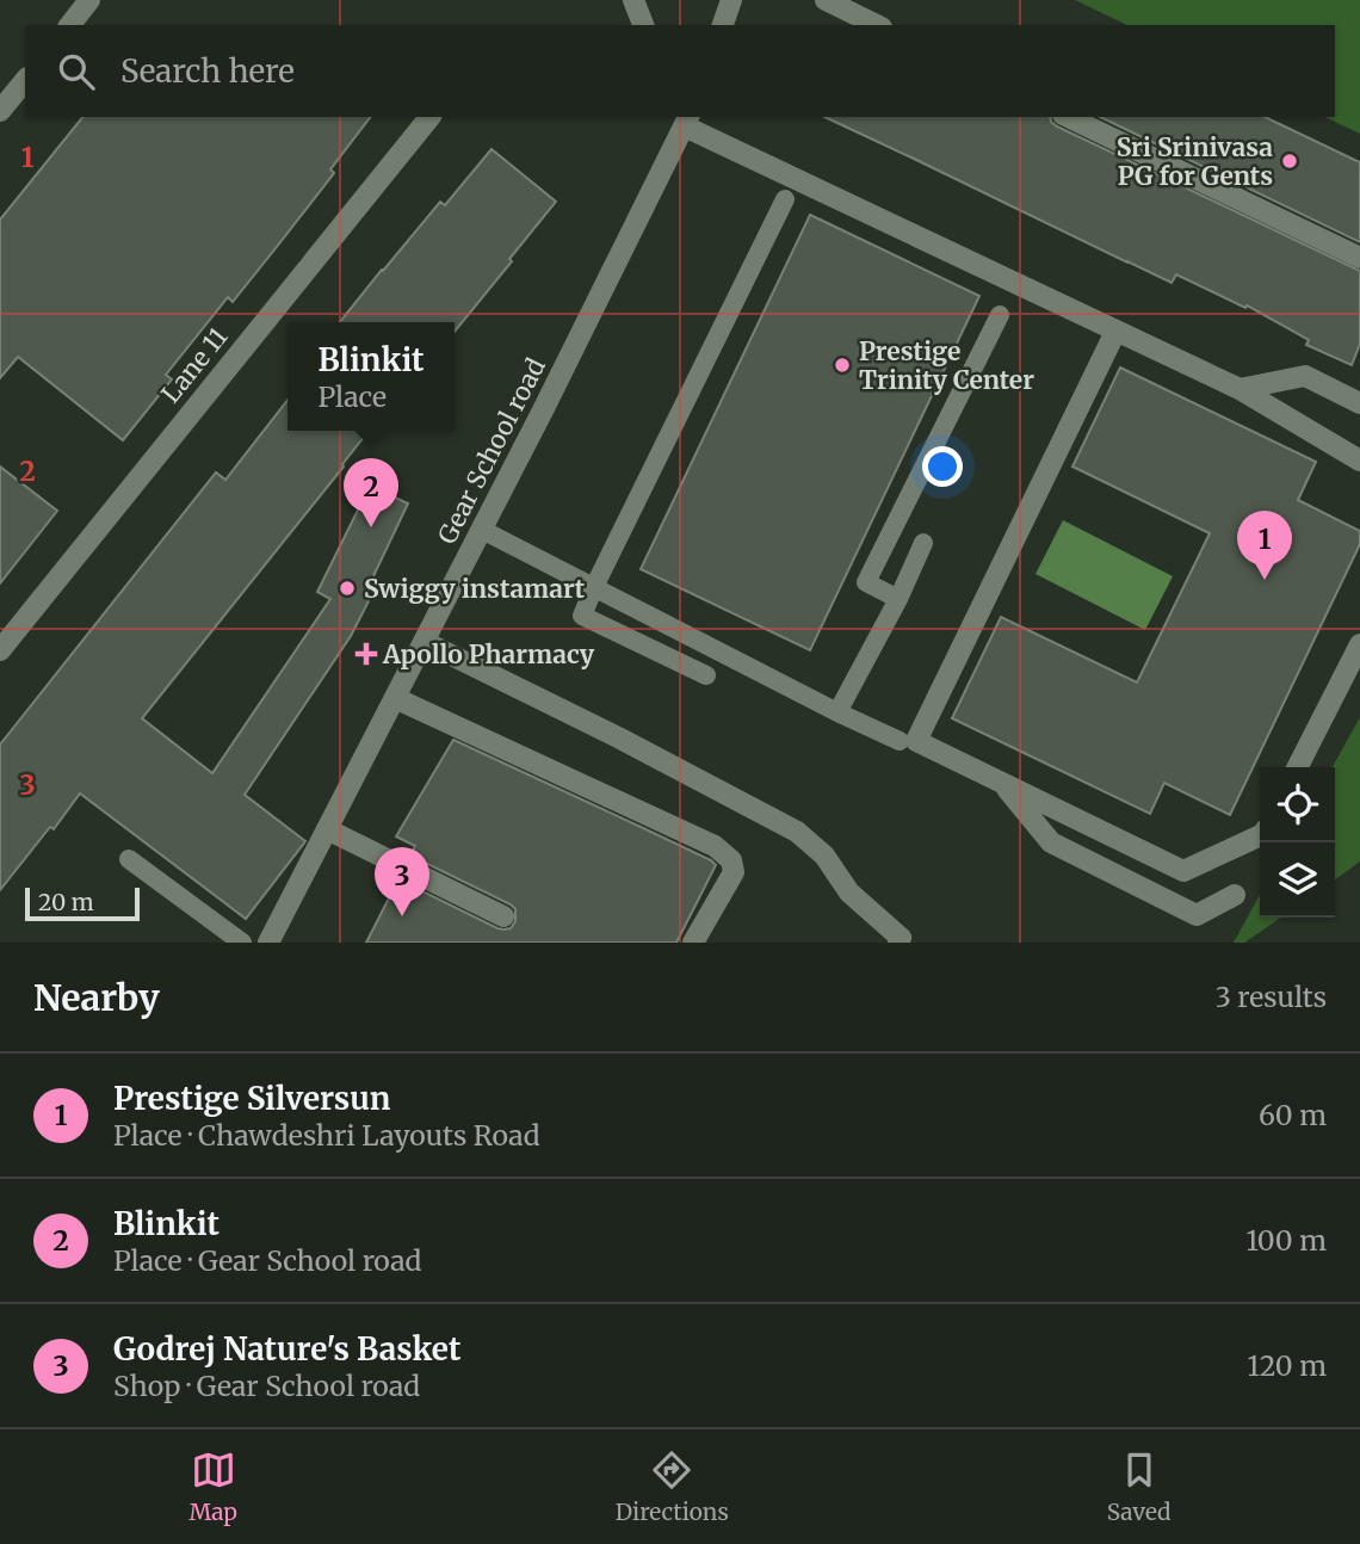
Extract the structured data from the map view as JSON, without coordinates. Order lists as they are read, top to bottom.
{
  "streets": {
    "street": ["Lane 11", "Gear School road"]
  },
  "places": {
    "other": ["Sri Srinivasa PG for Gents", "Prestige Trinity Center", "Swiggy instamart"],
    "health": ["Apollo Pharmacy"]
  },
  "scale_bar": "20 m",
  "page": {
    "search": "Search here",
    "popup": ["Blinkit", "Place"],
    "pins": ["2", "1", "3"],
    "scale": "20 m",
    "heading": ["Nearby", "3 results"],
    "list": [
      {
        "mark": "1",
        "name": "Prestige Silversun",
        "note": "Place · Chawdeshri Layouts Road",
        "value": "60 m"
      },
      {
        "mark": "2",
        "name": "Blinkit",
        "note": "Place · Gear School road",
        "value": "100 m"
      },
      {
        "mark": "3",
        "name": "Godrej Nature's Basket",
        "note": "Shop · Gear School road",
        "value": "120 m"
      }
    ],
    "nav": ["Map", "Directions", "Saved"]
  },
  "grid": {
    "rows": ["1", "2", "3"]
  }
}
